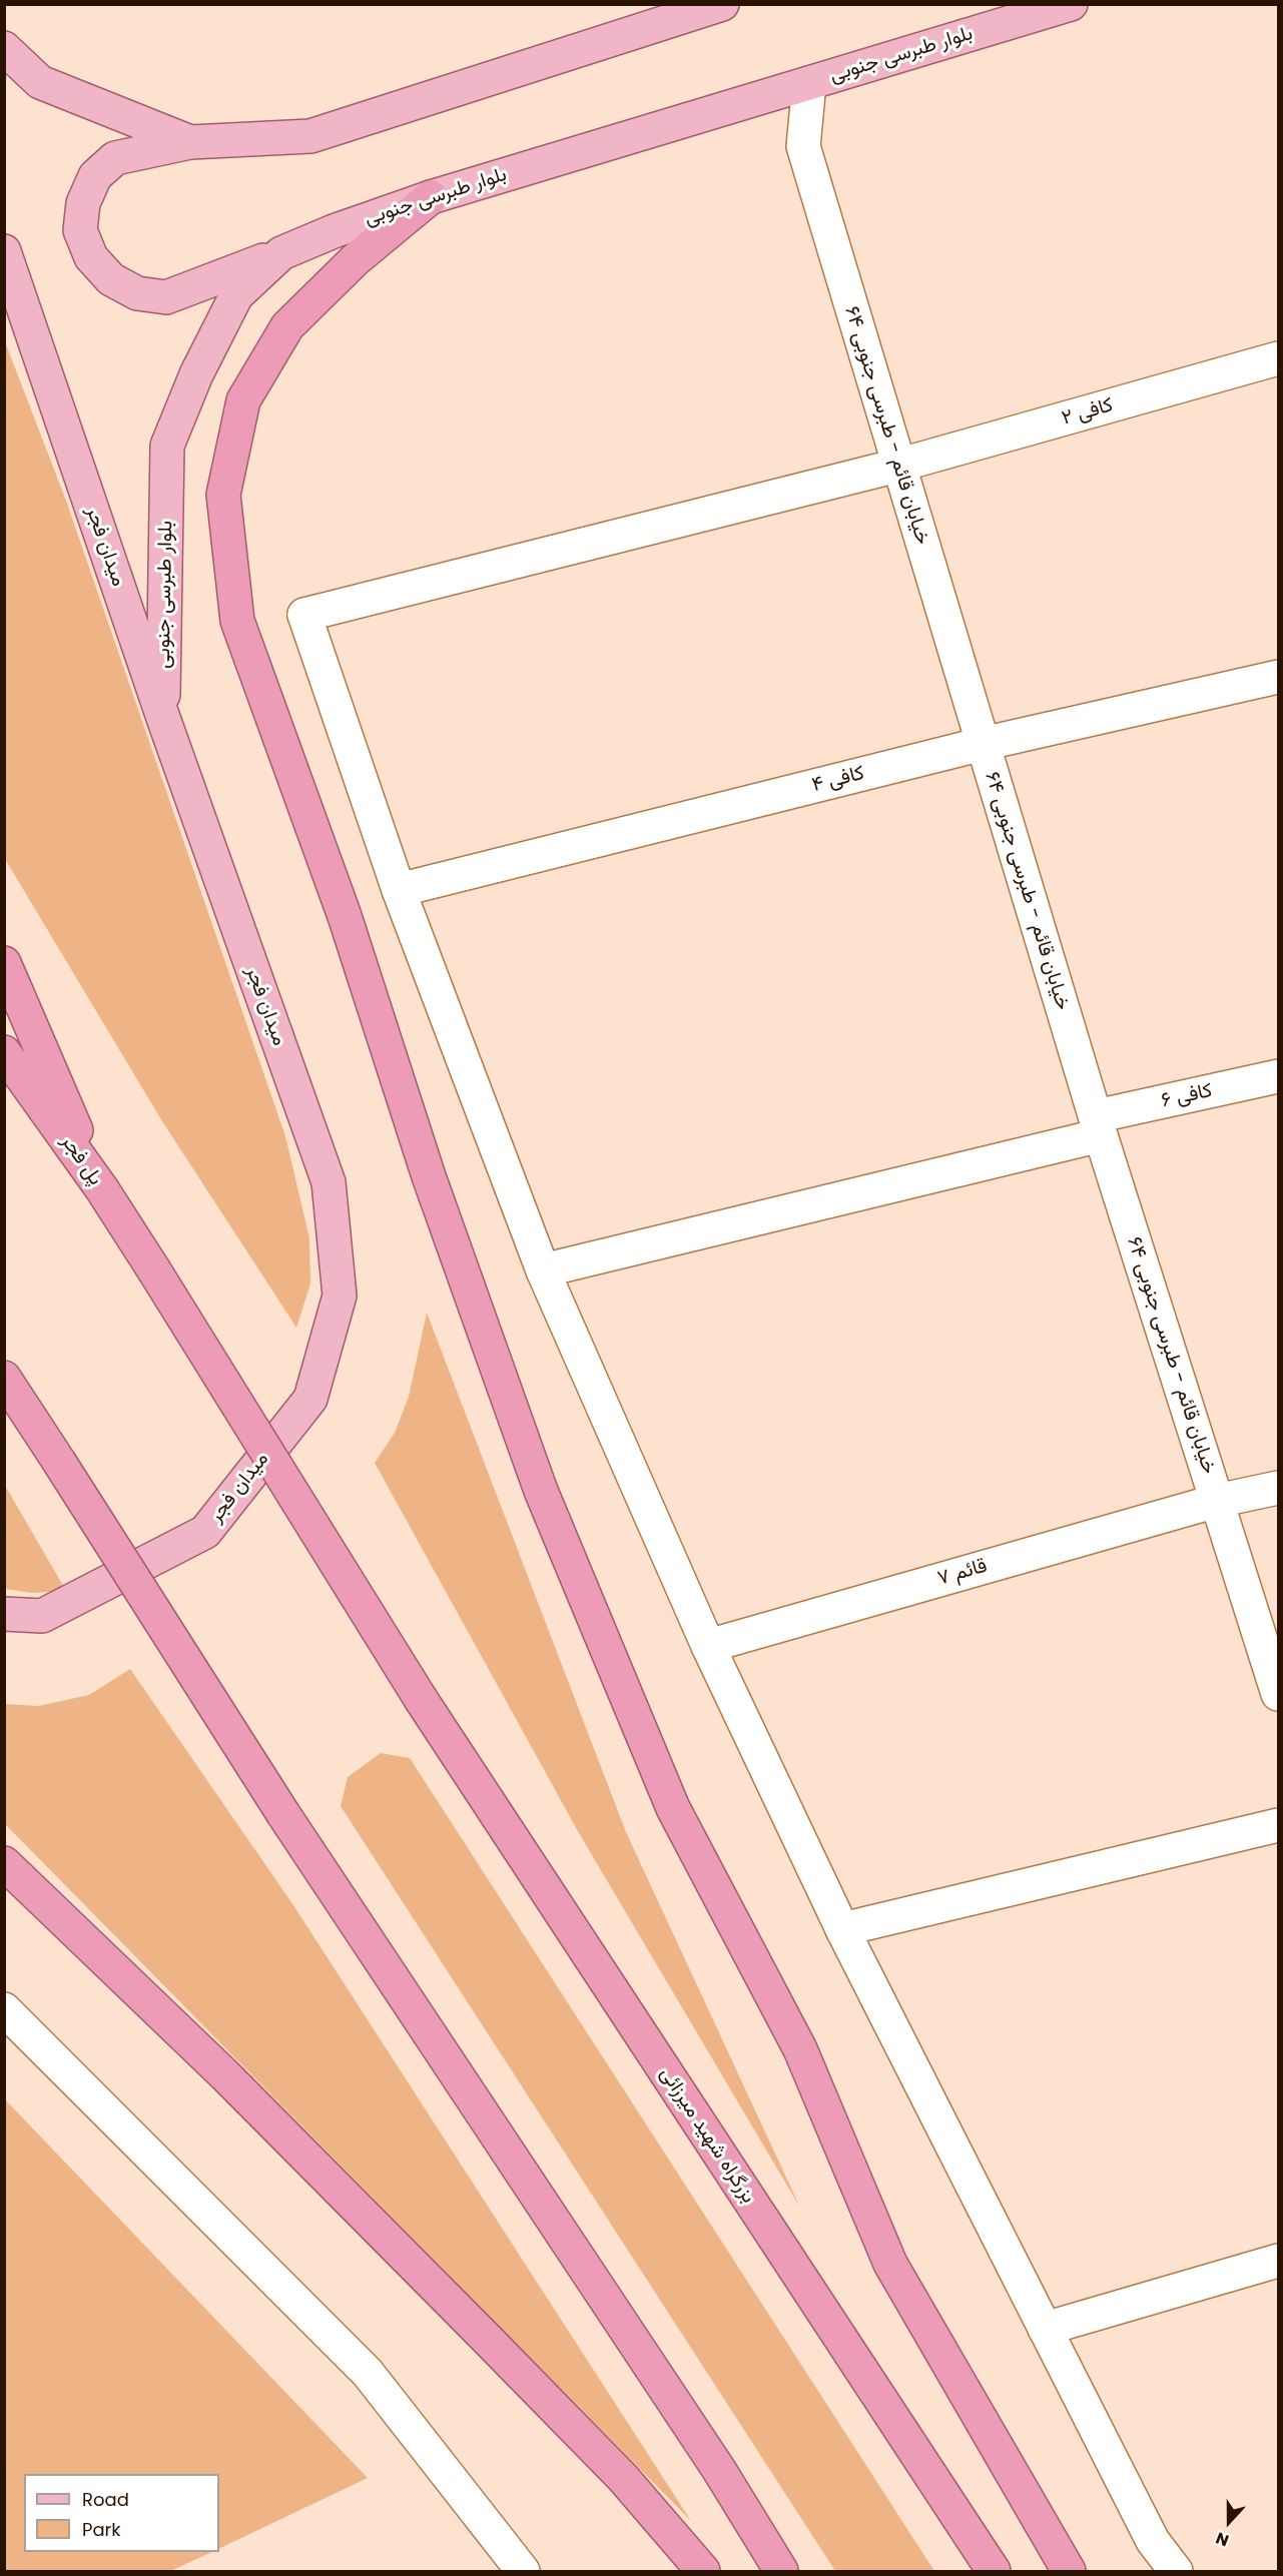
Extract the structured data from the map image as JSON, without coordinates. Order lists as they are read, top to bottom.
{
  "streets": {
    "highway": ["پل فجر", "بزرگراه شهید میرزائی"],
    "main road": ["بلوار طبرسی جنوبی", "میدان فجر"],
    "street": [
      "کافی ۲",
      "خیابان قائم - طبرسی جنوبی ۶۴",
      "کافی ۴",
      "کافی ۶",
      "قائم ۷"
    ]
  },
  "crossings": [
    ["بلوار طبرسی جنوبی", "خیابان قائم - طبرسی جنوبی ۶۴"],
    ["بلوار طبرسی جنوبی", "میدان فجر"],
    ["کافی ۲", "خیابان قائم - طبرسی جنوبی ۶۴"],
    ["کافی ۲", "کافی ۴"],
    ["خیابان قائم - طبرسی جنوبی ۶۴", "کافی ۴"],
    ["خیابان قائم - طبرسی جنوبی ۶۴", "کافی ۶"],
    ["خیابان قائم - طبرسی جنوبی ۶۴", "قائم ۷"],
    ["پل فجر", "بزرگراه شهید میرزائی"]
  ],
  "legend": ["Road", "Park"],
  "north": "bottom"
}
